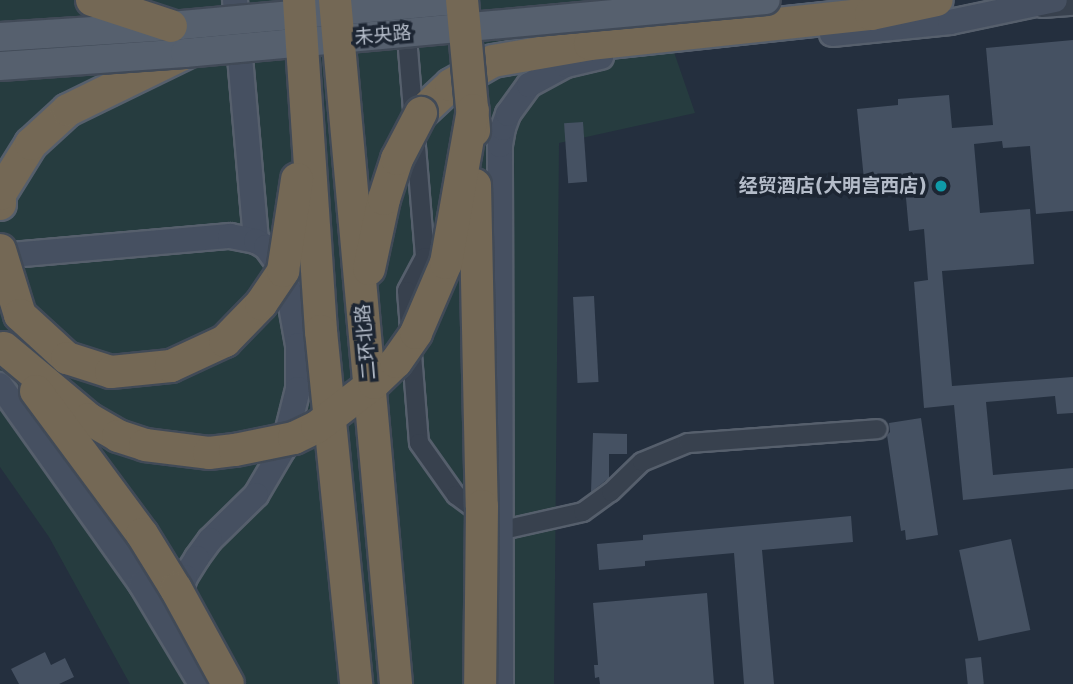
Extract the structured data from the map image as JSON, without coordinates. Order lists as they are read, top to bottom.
{
  "streets": {
    "highway": ["二环北路"],
    "main road": ["未央路"]
  },
  "places": ["经贸酒店(大明宫西店)"]
}
